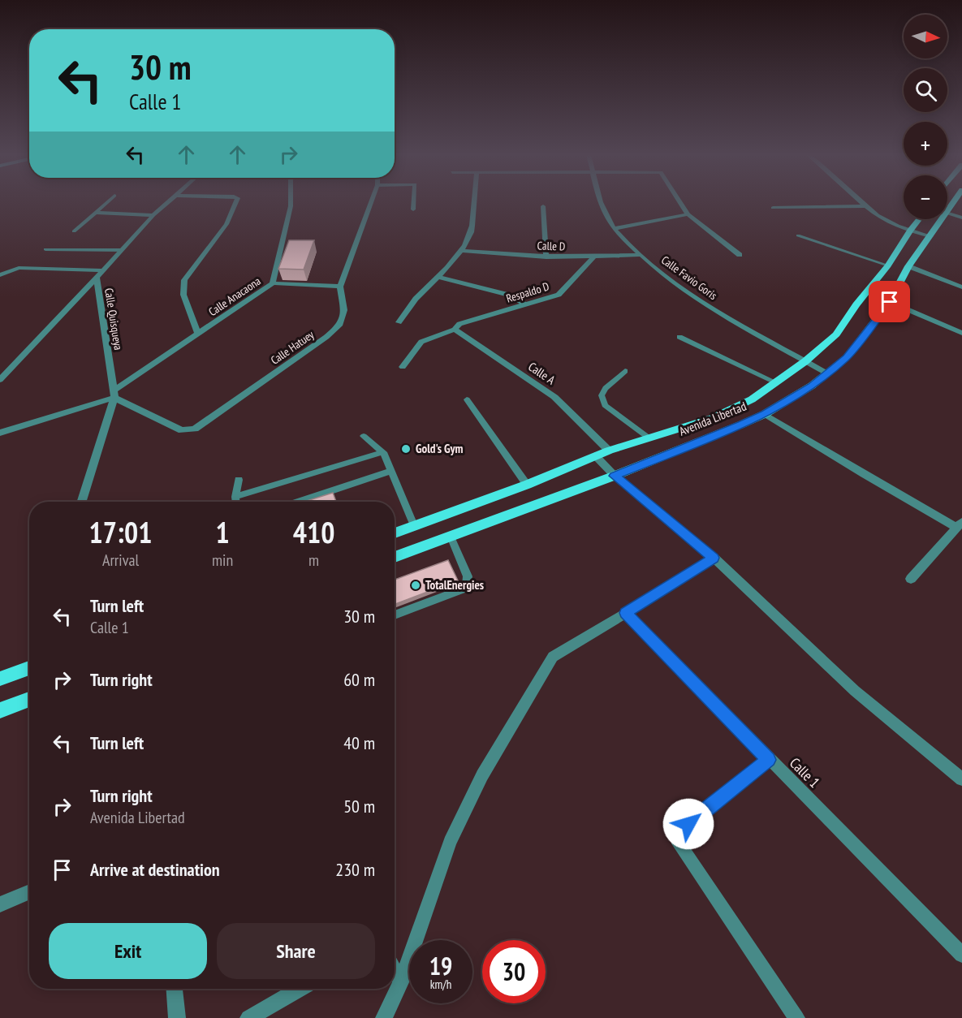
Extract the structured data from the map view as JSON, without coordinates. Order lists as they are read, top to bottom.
{
  "streets": {
    "main road": ["Avenida Libertad"],
    "street": [
      "Calle D",
      "Calle Favio Goris",
      "Respaldo D",
      "Calle Anacaona",
      "Calle Quisqueya",
      "Calle Hatuey",
      "Calle A",
      "Calle 1"
    ]
  },
  "crossings": [
    ["Calle D", "Calle Favio Goris"],
    ["Calle D", "Respaldo D"],
    ["Calle Favio Goris", "Avenida Libertad"],
    ["Respaldo D", "Calle A"],
    ["Calle Anacaona", "Calle Quisqueya"],
    ["Calle Anacaona", "Calle Hatuey"],
    ["Calle Quisqueya", "Calle Hatuey"],
    ["Calle A", "Avenida Libertad"]
  ],
  "places": ["Gold's Gym", "TotalEnergies"],
  "north": "right",
  "page": {
    "map_buttons": ["+", "−"],
    "turn": ["30 m", "Calle 1"],
    "eta": [
      "17:01",
      "Arrival",
      "1",
      "min",
      "410",
      "m"
    ],
    "list": [
      {
        "name": "Turn left",
        "note": "Calle 1",
        "value": "30 m"
      },
      {
        "name": "Turn right",
        "value": "60 m"
      },
      {
        "name": "Turn left",
        "value": "40 m"
      },
      {
        "name": "Turn right",
        "note": "Avenida Libertad",
        "value": "50 m"
      },
      {
        "name": "Arrive at destination",
        "value": "230 m"
      }
    ],
    "buttons": ["Exit", "Share"],
    "speed": "19 km/h",
    "limit": "30"
  }
}
